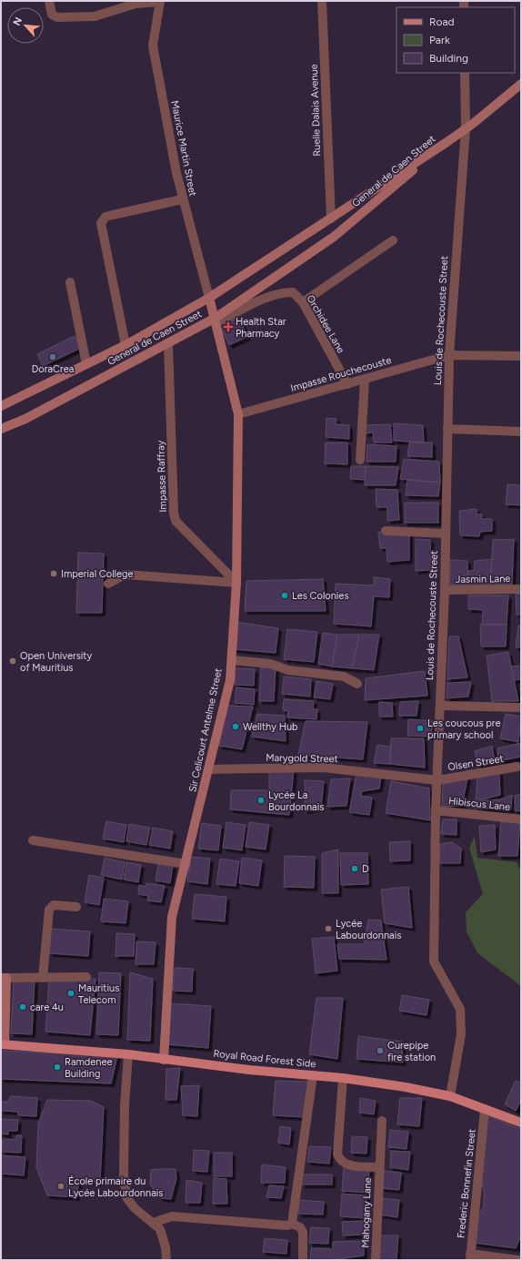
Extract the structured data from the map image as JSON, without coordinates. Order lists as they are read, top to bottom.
{
  "streets": {
    "main road": ["Royal Road Forest Side"],
    "street": [
      "Ruelle Dalais Avenue",
      "Maurice Martin Street",
      "General de Caen Street",
      "Louis de Rochecouste Street",
      "Orchidee Lane",
      "Impasse Rouchecouste",
      "Impasse Raffray",
      "Jasmin Lane",
      "Sir Celicourt Antelme Street",
      "Marygold Street",
      "Olsen Street",
      "Hibiscus Lane",
      "Frederic Bonnefin Street",
      "Mahogany Lane"
    ]
  },
  "crossings": [
    ["Ruelle Dalais Avenue", "General de Caen Street"],
    ["Maurice Martin Street", "General de Caen Street"],
    ["Maurice Martin Street", "Sir Celicourt Antelme Street"],
    ["General de Caen Street", "Orchidee Lane"],
    ["General de Caen Street", "Impasse Raffray"],
    ["General de Caen Street", "Sir Celicourt Antelme Street"],
    ["Louis de Rochecouste Street", "Impasse Rouchecouste"],
    ["Louis de Rochecouste Street", "Jasmin Lane"],
    ["Louis de Rochecouste Street", "Marygold Street"],
    ["Louis de Rochecouste Street", "Olsen Street"],
    ["Louis de Rochecouste Street", "Hibiscus Lane"],
    ["Louis de Rochecouste Street", "Royal Road Forest Side"],
    ["Orchidee Lane", "Impasse Rouchecouste"],
    ["Orchidee Lane", "Sir Celicourt Antelme Street"],
    ["Impasse Rouchecouste", "Sir Celicourt Antelme Street"],
    ["Impasse Raffray", "Sir Celicourt Antelme Street"],
    ["Sir Celicourt Antelme Street", "Marygold Street"],
    ["Sir Celicourt Antelme Street", "Royal Road Forest Side"],
    ["Marygold Street", "Olsen Street"],
    ["Royal Road Forest Side", "Frederic Bonnefin Street"]
  ],
  "places": {
    "health": ["Health Star Pharmacy"],
    "other": [
      "DoraCrea",
      "Imperial College",
      "Les Colonies",
      "Open University of Mauritius",
      "Wellthy Hub",
      "Les coucous pre primary school",
      "Lycée La Bourdonnais",
      "D",
      "Lycée Labourdonnais",
      "Mauritius Telecom",
      "care 4u",
      "Curepipe fire station",
      "Ramdenee Building",
      "École primaire du Lycée Labourdonnais"
    ]
  },
  "legend": ["Road", "Park", "Building"],
  "north": "top left"
}
